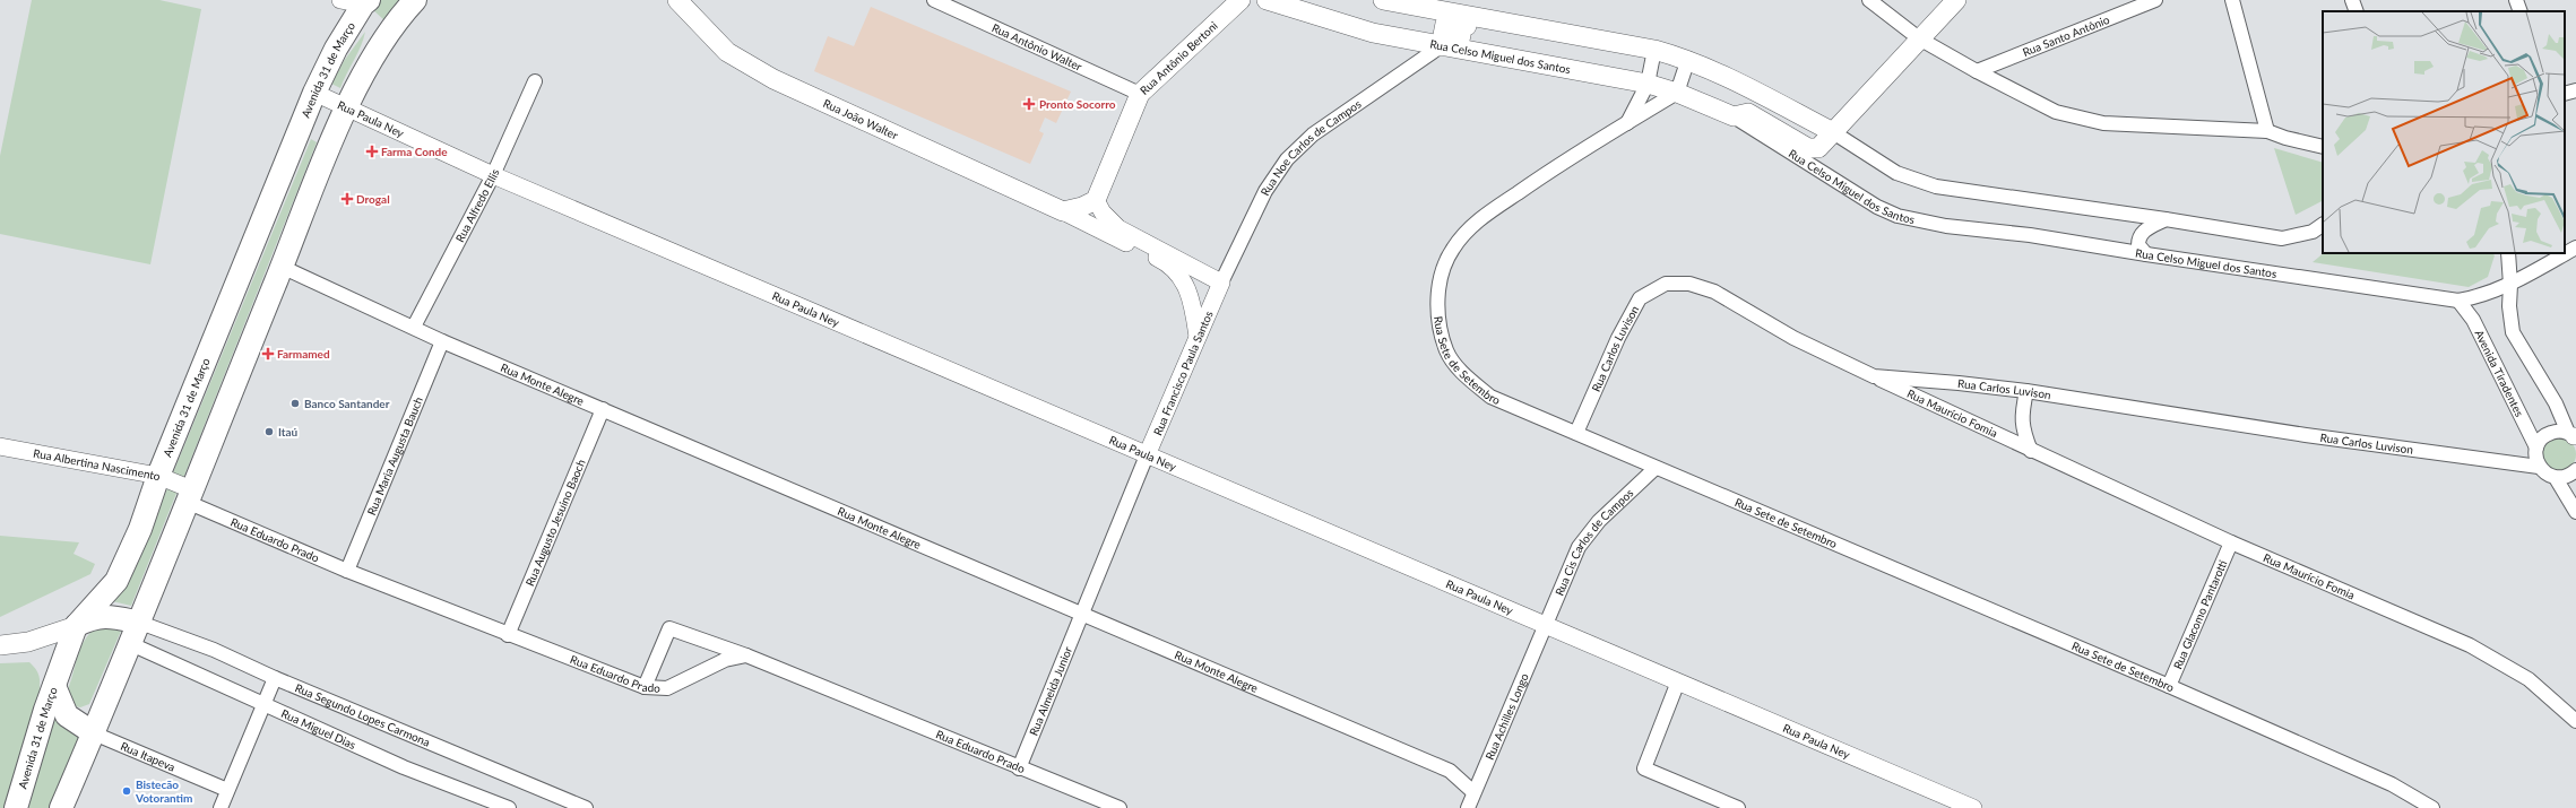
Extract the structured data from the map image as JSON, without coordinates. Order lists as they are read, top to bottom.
{
  "streets": {
    "highway": ["Avenida 31 de Março"],
    "main road": ["Rua Celso Miguel dos Santos", "Rua Antônio Bertoni", "Rua João Walter"],
    "street": [
      "Rua Santo Antônio",
      "Rua Antônio Walter",
      "Rua Paula Ney",
      "Rua Noe Carlos de Campos",
      "Rua Alfredo Ellis",
      "Rua Carlos Luvison",
      "Rua Sete de Setembro",
      "Rua Francisco Paula Santos",
      "Avenida Tiradentes",
      "Rua Monte Alegre",
      "Rua Maurício Fomia",
      "Rua Maria Augusta Bauch",
      "Rua Albertina Nascimento",
      "Rua Augusto Jesuino Baoch",
      "Rua Eduardo Prado",
      "Rua Cis Carlos de Campos",
      "Rua Glacomo Pantarotti",
      "Rua Almeida Junior",
      "Rua Segundo Lopes Carmona",
      "Rua Achilles Longo",
      "Rua Miguel Dias",
      "Rua Itapeva"
    ]
  },
  "crossings": [
    ["Rua Antônio Walter", "Rua Antônio Bertoni"],
    ["Rua Celso Miguel dos Santos", "Rua Noe Carlos de Campos"],
    ["Rua Celso Miguel dos Santos", "Rua Sete de Setembro"],
    ["Rua Celso Miguel dos Santos", "Avenida Tiradentes"],
    ["Avenida 31 de Março", "Rua Paula Ney"],
    ["Avenida 31 de Março", "Rua Albertina Nascimento"],
    ["Rua Paula Ney", "Rua Alfredo Ellis"],
    ["Rua Paula Ney", "Rua Francisco Paula Santos"],
    ["Rua Paula Ney", "Rua Cis Carlos de Campos"],
    ["Rua Paula Ney", "Rua Achilles Longo"],
    ["Rua João Walter", "Rua Francisco Paula Santos"],
    ["Rua Noe Carlos de Campos", "Rua Francisco Paula Santos"],
    ["Rua Alfredo Ellis", "Rua Monte Alegre"],
    ["Rua Carlos Luvison", "Rua Sete de Setembro"],
    ["Rua Carlos Luvison", "Avenida Tiradentes"],
    ["Rua Carlos Luvison", "Rua Maurício Fomia"],
    ["Rua Sete de Setembro", "Rua Cis Carlos de Campos"],
    ["Rua Sete de Setembro", "Rua Glacomo Pantarotti"],
    ["Rua Francisco Paula Santos", "Rua Monte Alegre"],
    ["Rua Francisco Paula Santos", "Rua Almeida Junior"],
    ["Rua Monte Alegre", "Rua Maria Augusta Bauch"],
    ["Rua Monte Alegre", "Rua Augusto Jesuino Baoch"],
    ["Rua Monte Alegre", "Rua Almeida Junior"],
    ["Rua Monte Alegre", "Rua Achilles Longo"],
    ["Rua Maurício Fomia", "Rua Glacomo Pantarotti"],
    ["Rua Maria Augusta Bauch", "Rua Eduardo Prado"],
    ["Rua Albertina Nascimento", "Rua Eduardo Prado"],
    ["Rua Augusto Jesuino Baoch", "Rua Eduardo Prado"],
    ["Rua Eduardo Prado", "Rua Almeida Junior"],
    ["Rua Cis Carlos de Campos", "Rua Achilles Longo"]
  ],
  "places": {
    "health": [
      "Pronto Socorro",
      "Farma Conde",
      "Drogal",
      "Farmamed"
    ],
    "other": ["Banco Santander", "Itaú", "Bistecão Votorantim"]
  }
}
